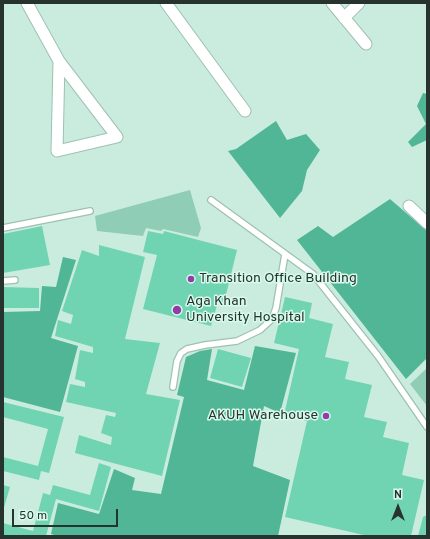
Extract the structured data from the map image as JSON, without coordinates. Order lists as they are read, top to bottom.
{
  "places": ["Transition Office Building", "Aga Khan University Hospital", "AKUH Warehouse"],
  "scale_bar": "50 m",
  "north": "top"
}
